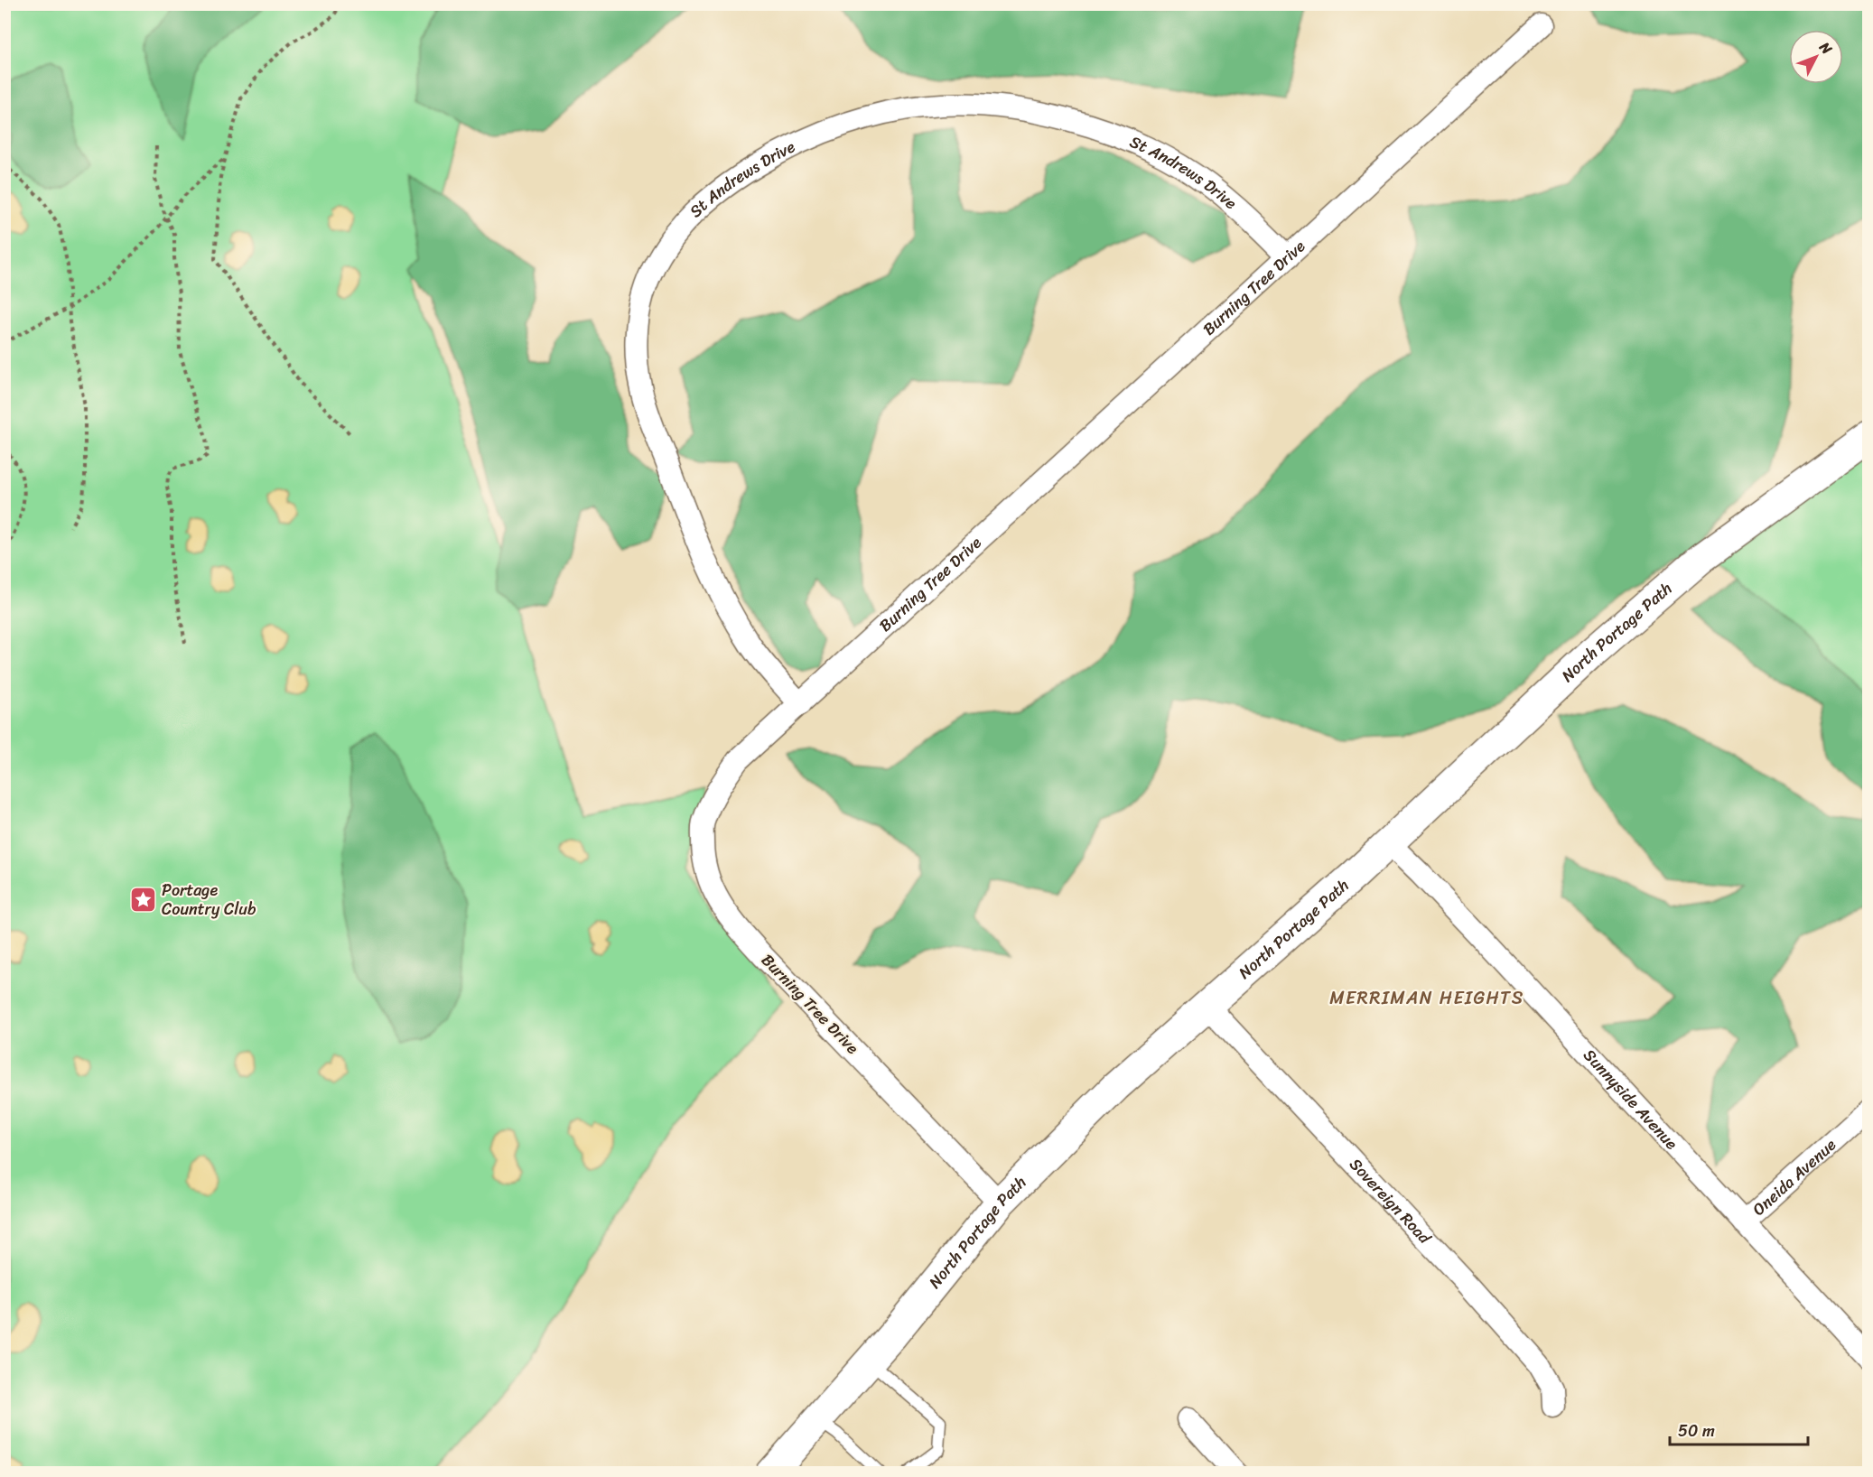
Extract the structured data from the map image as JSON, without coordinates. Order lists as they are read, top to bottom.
{
  "streets": {
    "main road": ["North Portage Path"],
    "street": [
      "St Andrews Drive",
      "Burning Tree Drive",
      "Sunnyside Avenue",
      "Oneida Avenue",
      "Sovereign Road"
    ]
  },
  "crossings": [
    ["St Andrews Drive", "Burning Tree Drive"],
    ["Burning Tree Drive", "North Portage Path"],
    ["North Portage Path", "Sunnyside Avenue"],
    ["North Portage Path", "Sovereign Road"],
    ["Sunnyside Avenue", "Oneida Avenue"]
  ],
  "districts": ["MERRIMAN HEIGHTS"],
  "places": {
    "place": ["Portage Country Club"]
  },
  "scale_bar": "50 m",
  "north": "top right"
}
